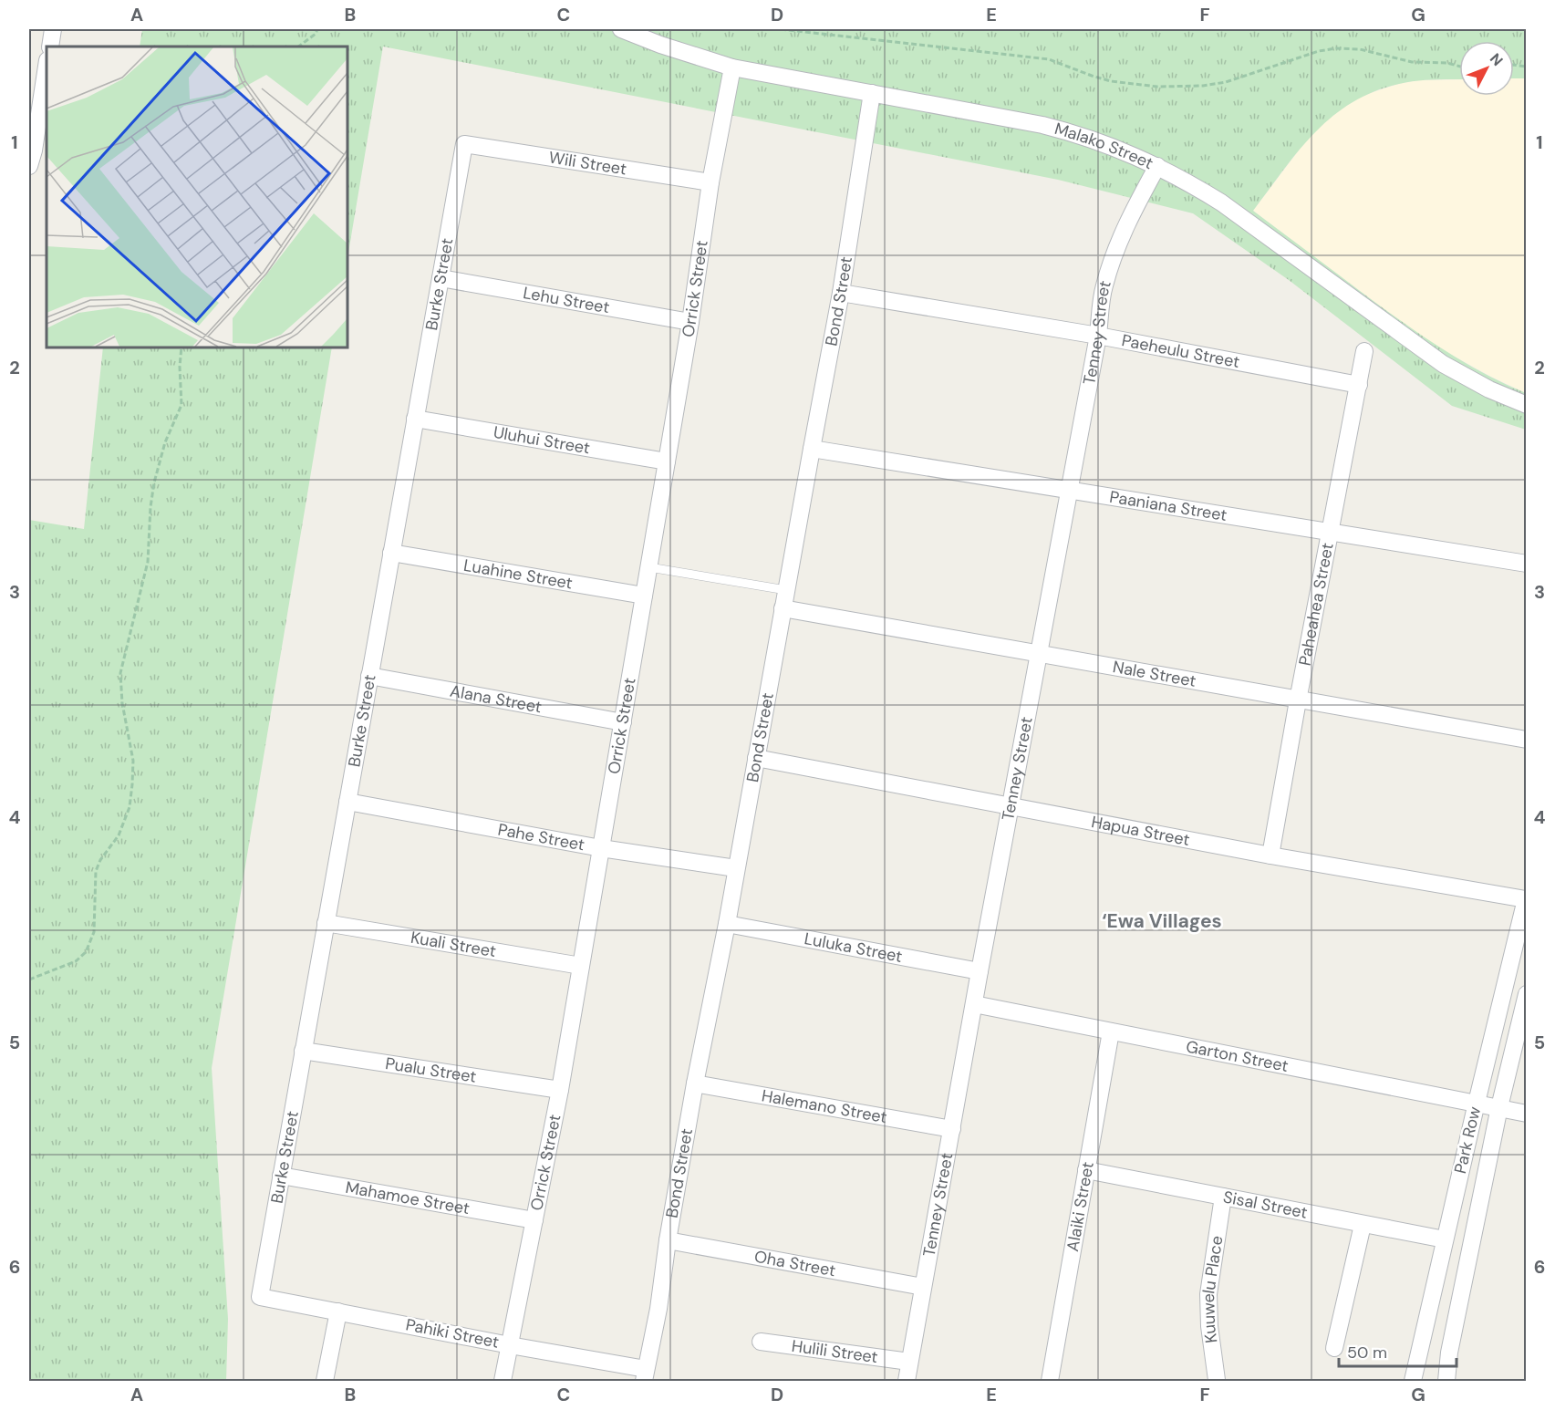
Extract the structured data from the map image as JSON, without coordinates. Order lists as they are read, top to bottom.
{
  "streets": {
    "street": [
      "Malako Street",
      "Wili Street",
      "Burke Street",
      "Orrick Street",
      "Lehu Street",
      "Bond Street",
      "Tenney Street",
      "Paeheulu Street",
      "Uluhui Street",
      "Paaniana Street",
      "Luahine Street",
      "Paheahea Street",
      "Nale Street",
      "Alana Street",
      "Hapua Street",
      "Pahe Street",
      "Kuali Street",
      "Luluka Street",
      "Garton Street",
      "Pualu Street",
      "Halemano Street",
      "Park Row",
      "Mahamoe Street",
      "Sisal Street",
      "Alaiki Street",
      "Oha Street",
      "Kuuwelu Place",
      "Pahiki Street",
      "Hulili Street"
    ]
  },
  "crossings": [
    ["Malako Street", "Orrick Street"],
    ["Malako Street", "Bond Street"],
    ["Malako Street", "Tenney Street"],
    ["Wili Street", "Burke Street"],
    ["Wili Street", "Orrick Street"],
    ["Burke Street", "Lehu Street"],
    ["Burke Street", "Uluhui Street"],
    ["Burke Street", "Luahine Street"],
    ["Burke Street", "Alana Street"],
    ["Burke Street", "Pahe Street"],
    ["Burke Street", "Kuali Street"],
    ["Burke Street", "Pualu Street"],
    ["Burke Street", "Mahamoe Street"],
    ["Burke Street", "Pahiki Street"],
    ["Orrick Street", "Lehu Street"],
    ["Orrick Street", "Uluhui Street"],
    ["Orrick Street", "Luahine Street"],
    ["Orrick Street", "Alana Street"],
    ["Orrick Street", "Pahe Street"],
    ["Orrick Street", "Kuali Street"],
    ["Orrick Street", "Pualu Street"],
    ["Orrick Street", "Mahamoe Street"],
    ["Orrick Street", "Pahiki Street"],
    ["Bond Street", "Paeheulu Street"],
    ["Bond Street", "Paaniana Street"],
    ["Bond Street", "Nale Street"],
    ["Bond Street", "Hapua Street"],
    ["Bond Street", "Pahe Street"],
    ["Bond Street", "Luluka Street"],
    ["Bond Street", "Halemano Street"],
    ["Bond Street", "Oha Street"],
    ["Bond Street", "Pahiki Street"],
    ["Tenney Street", "Paeheulu Street"],
    ["Tenney Street", "Paaniana Street"],
    ["Tenney Street", "Nale Street"],
    ["Tenney Street", "Hapua Street"],
    ["Tenney Street", "Luluka Street"],
    ["Tenney Street", "Garton Street"],
    ["Tenney Street", "Halemano Street"],
    ["Tenney Street", "Oha Street"],
    ["Tenney Street", "Hulili Street"],
    ["Paeheulu Street", "Paheahea Street"],
    ["Paaniana Street", "Paheahea Street"],
    ["Paheahea Street", "Nale Street"],
    ["Paheahea Street", "Hapua Street"],
    ["Hapua Street", "Park Row"],
    ["Garton Street", "Park Row"],
    ["Garton Street", "Alaiki Street"],
    ["Park Row", "Sisal Street"],
    ["Sisal Street", "Alaiki Street"],
    ["Sisal Street", "Kuuwelu Place"]
  ],
  "districts": ["‘Ewa Villages"],
  "scale_bar": "50 m",
  "north": "top right",
  "grid": {
    "columns": [
      "A",
      "B",
      "C",
      "D",
      "E",
      "F",
      "G"
    ],
    "rows": [
      "1",
      "2",
      "3",
      "4",
      "5",
      "6"
    ]
  }
}
